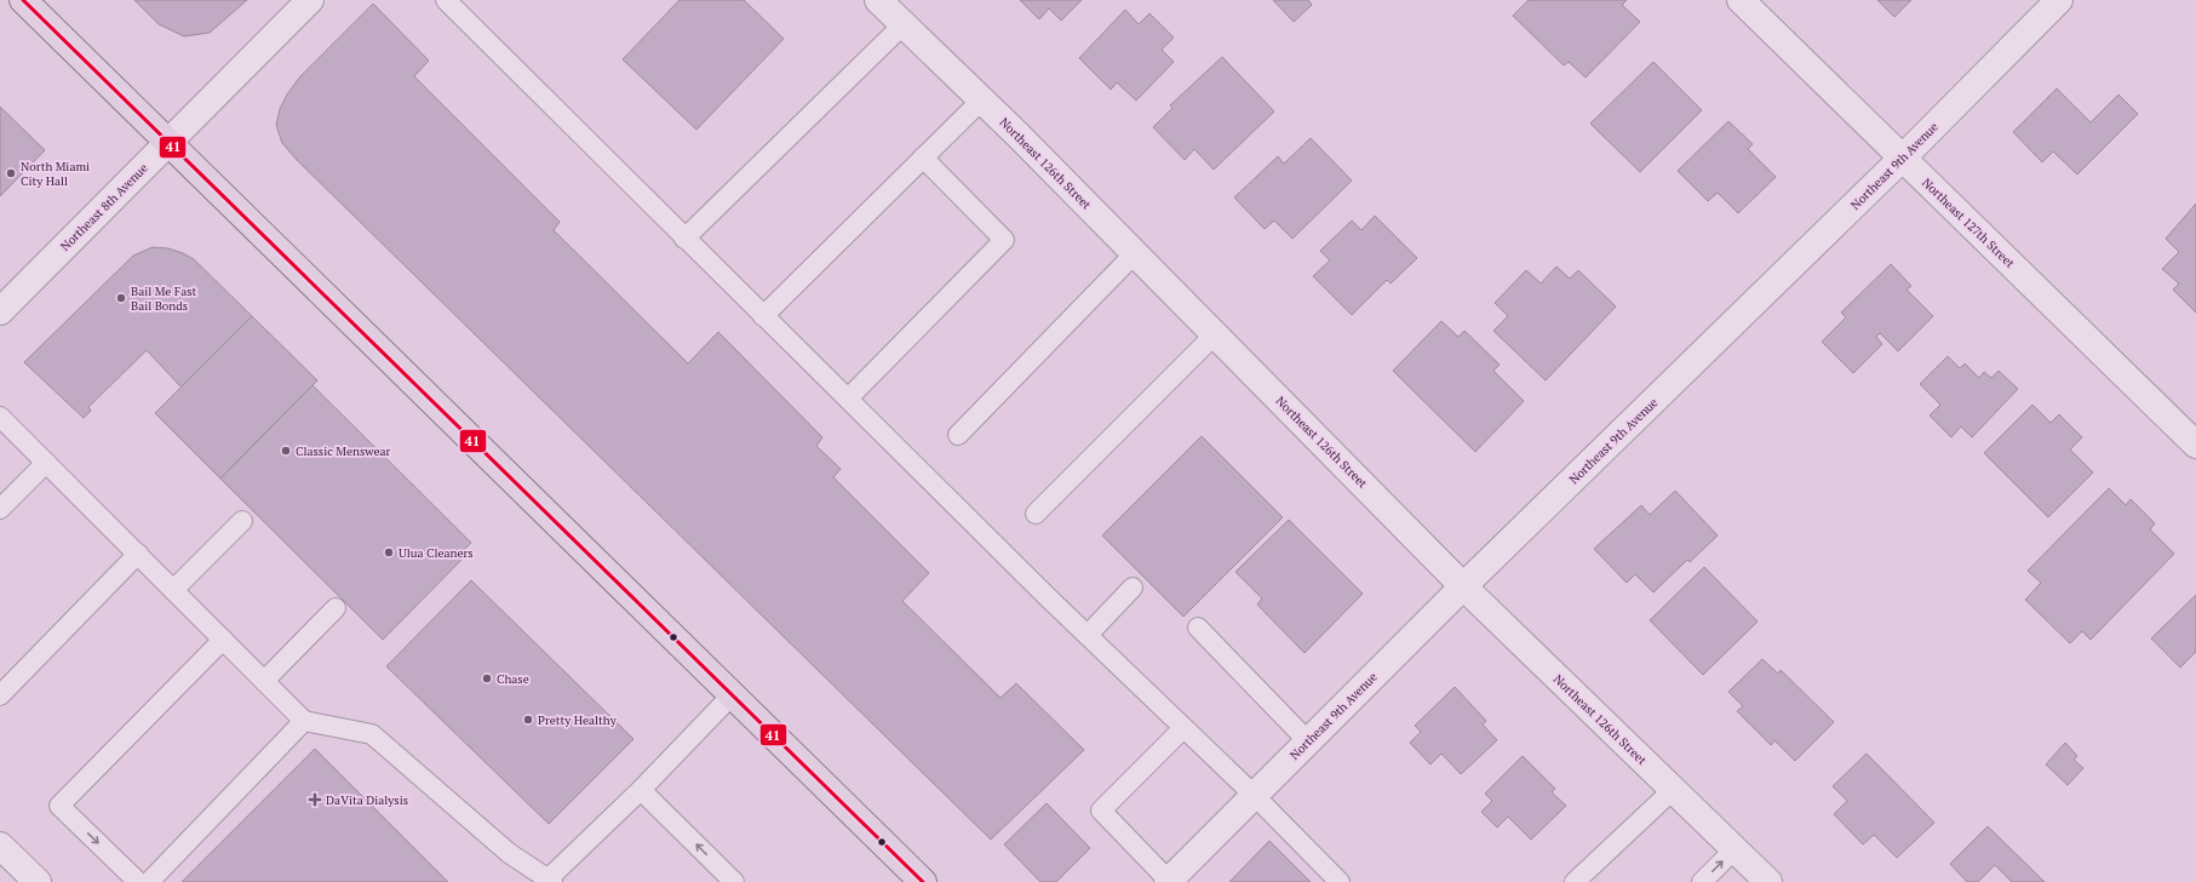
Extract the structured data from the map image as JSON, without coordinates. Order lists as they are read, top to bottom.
{
  "streets": {
    "street": [
      "Northeast 126th Street",
      "Northeast 9th Avenue",
      "Northeast 8th Avenue",
      "Northeast 127th Street"
    ]
  },
  "crossings": [
    ["Northeast 126th Street", "Northeast 9th Avenue"],
    ["Northeast 9th Avenue", "Northeast 127th Street"]
  ],
  "places": {
    "other": [
      "North Miami City Hall",
      "Bail Me Fast Bail Bonds",
      "Classic Menswear",
      "Ulua Cleaners",
      "Chase",
      "Pretty Healthy"
    ],
    "health": ["DaVita Dialysis"]
  },
  "lines": ["transit line 41"]
}
